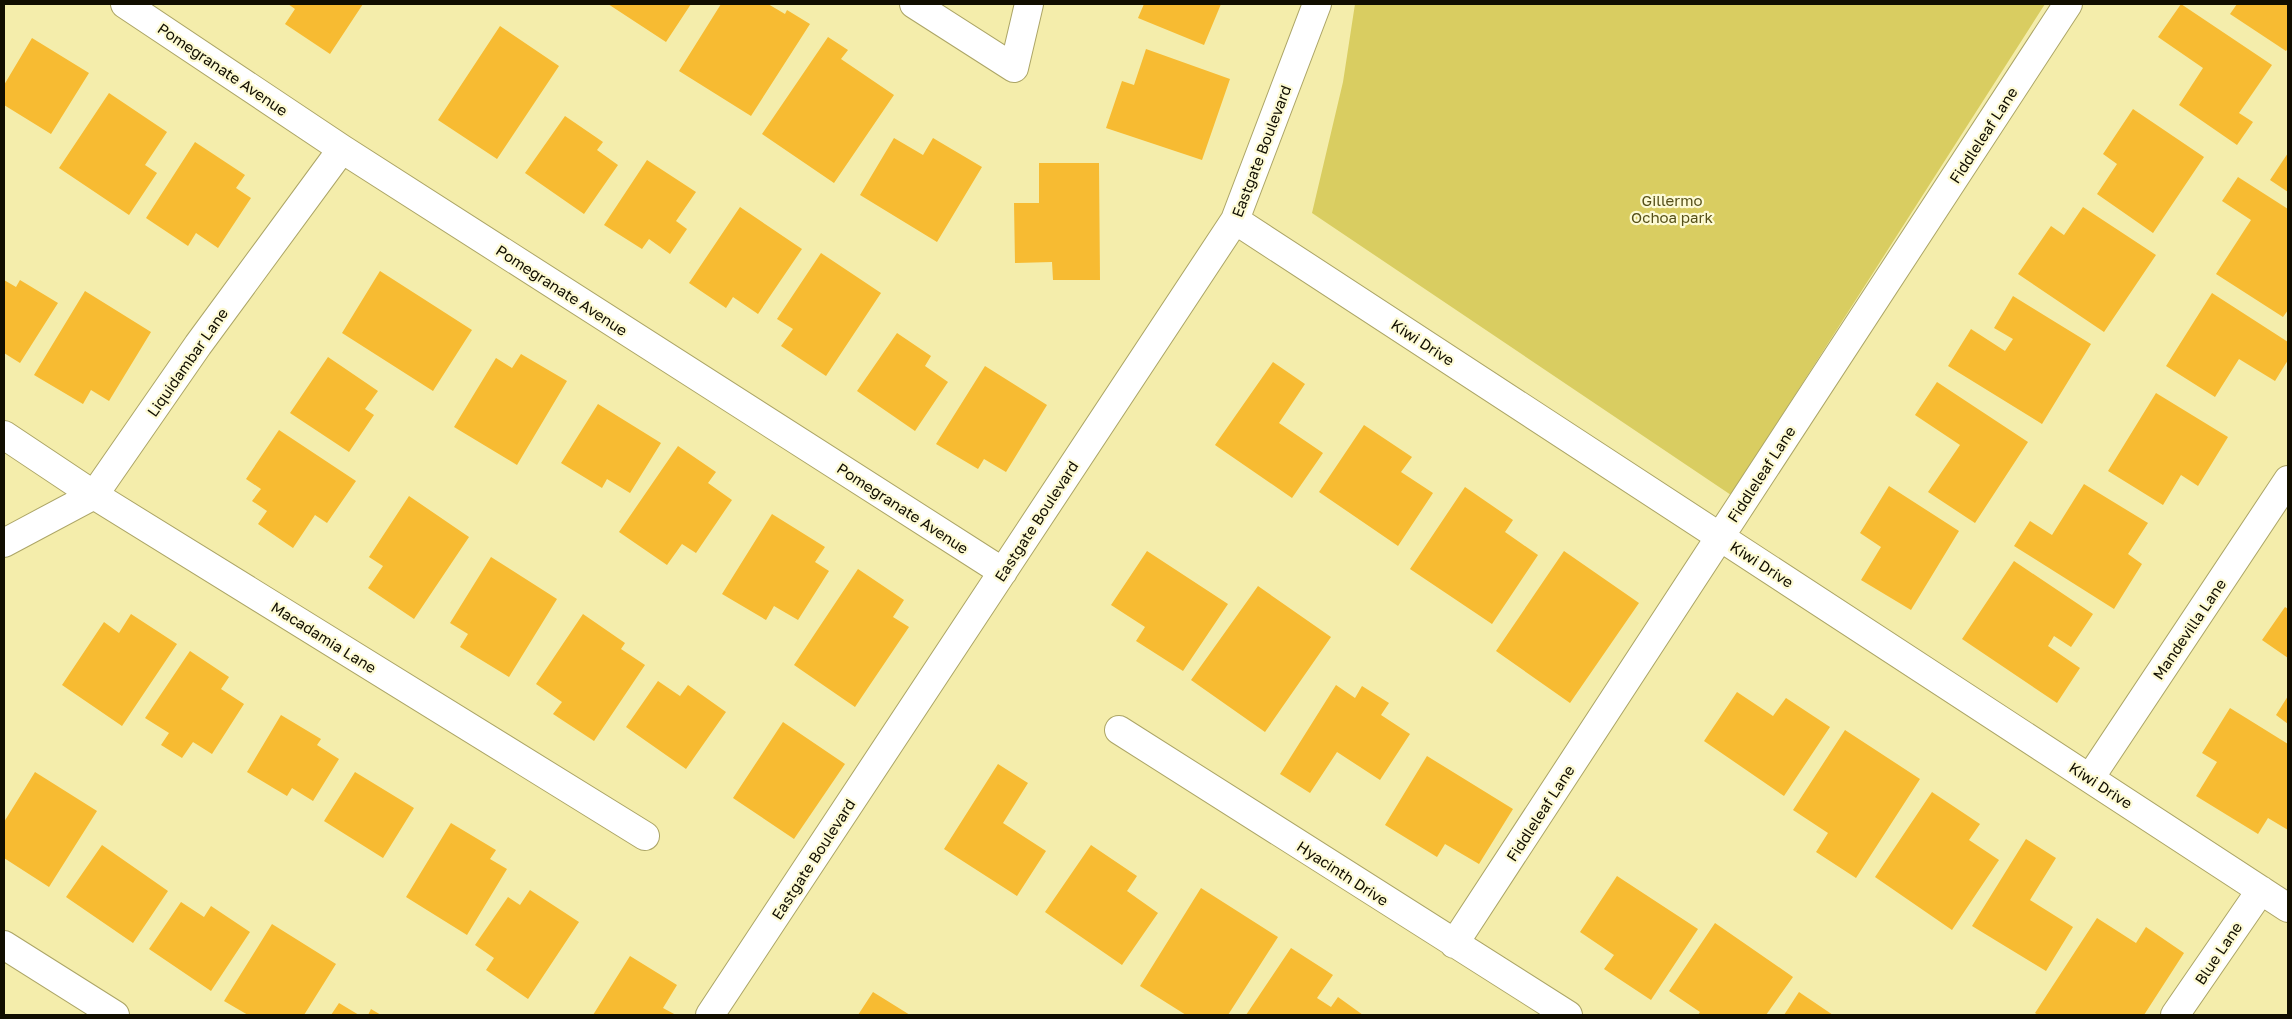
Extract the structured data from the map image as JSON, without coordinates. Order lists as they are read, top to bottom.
{
  "streets": {
    "street": [
      "Pomegranate Avenue",
      "Fiddleleaf Lane",
      "Eastgate Boulevard",
      "Kiwi Drive",
      "Liquidambar Lane",
      "Mandevilla Lane",
      "Macadamia Lane",
      "Hyacinth Drive",
      "Blue Lane"
    ]
  },
  "crossings": [
    ["Pomegranate Avenue", "Eastgate Boulevard"],
    ["Pomegranate Avenue", "Liquidambar Lane"],
    ["Fiddleleaf Lane", "Kiwi Drive"],
    ["Fiddleleaf Lane", "Hyacinth Drive"],
    ["Eastgate Boulevard", "Kiwi Drive"],
    ["Kiwi Drive", "Mandevilla Lane"],
    ["Kiwi Drive", "Blue Lane"],
    ["Liquidambar Lane", "Macadamia Lane"]
  ],
  "parks": ["Gillermo Ochoa park"]
}
